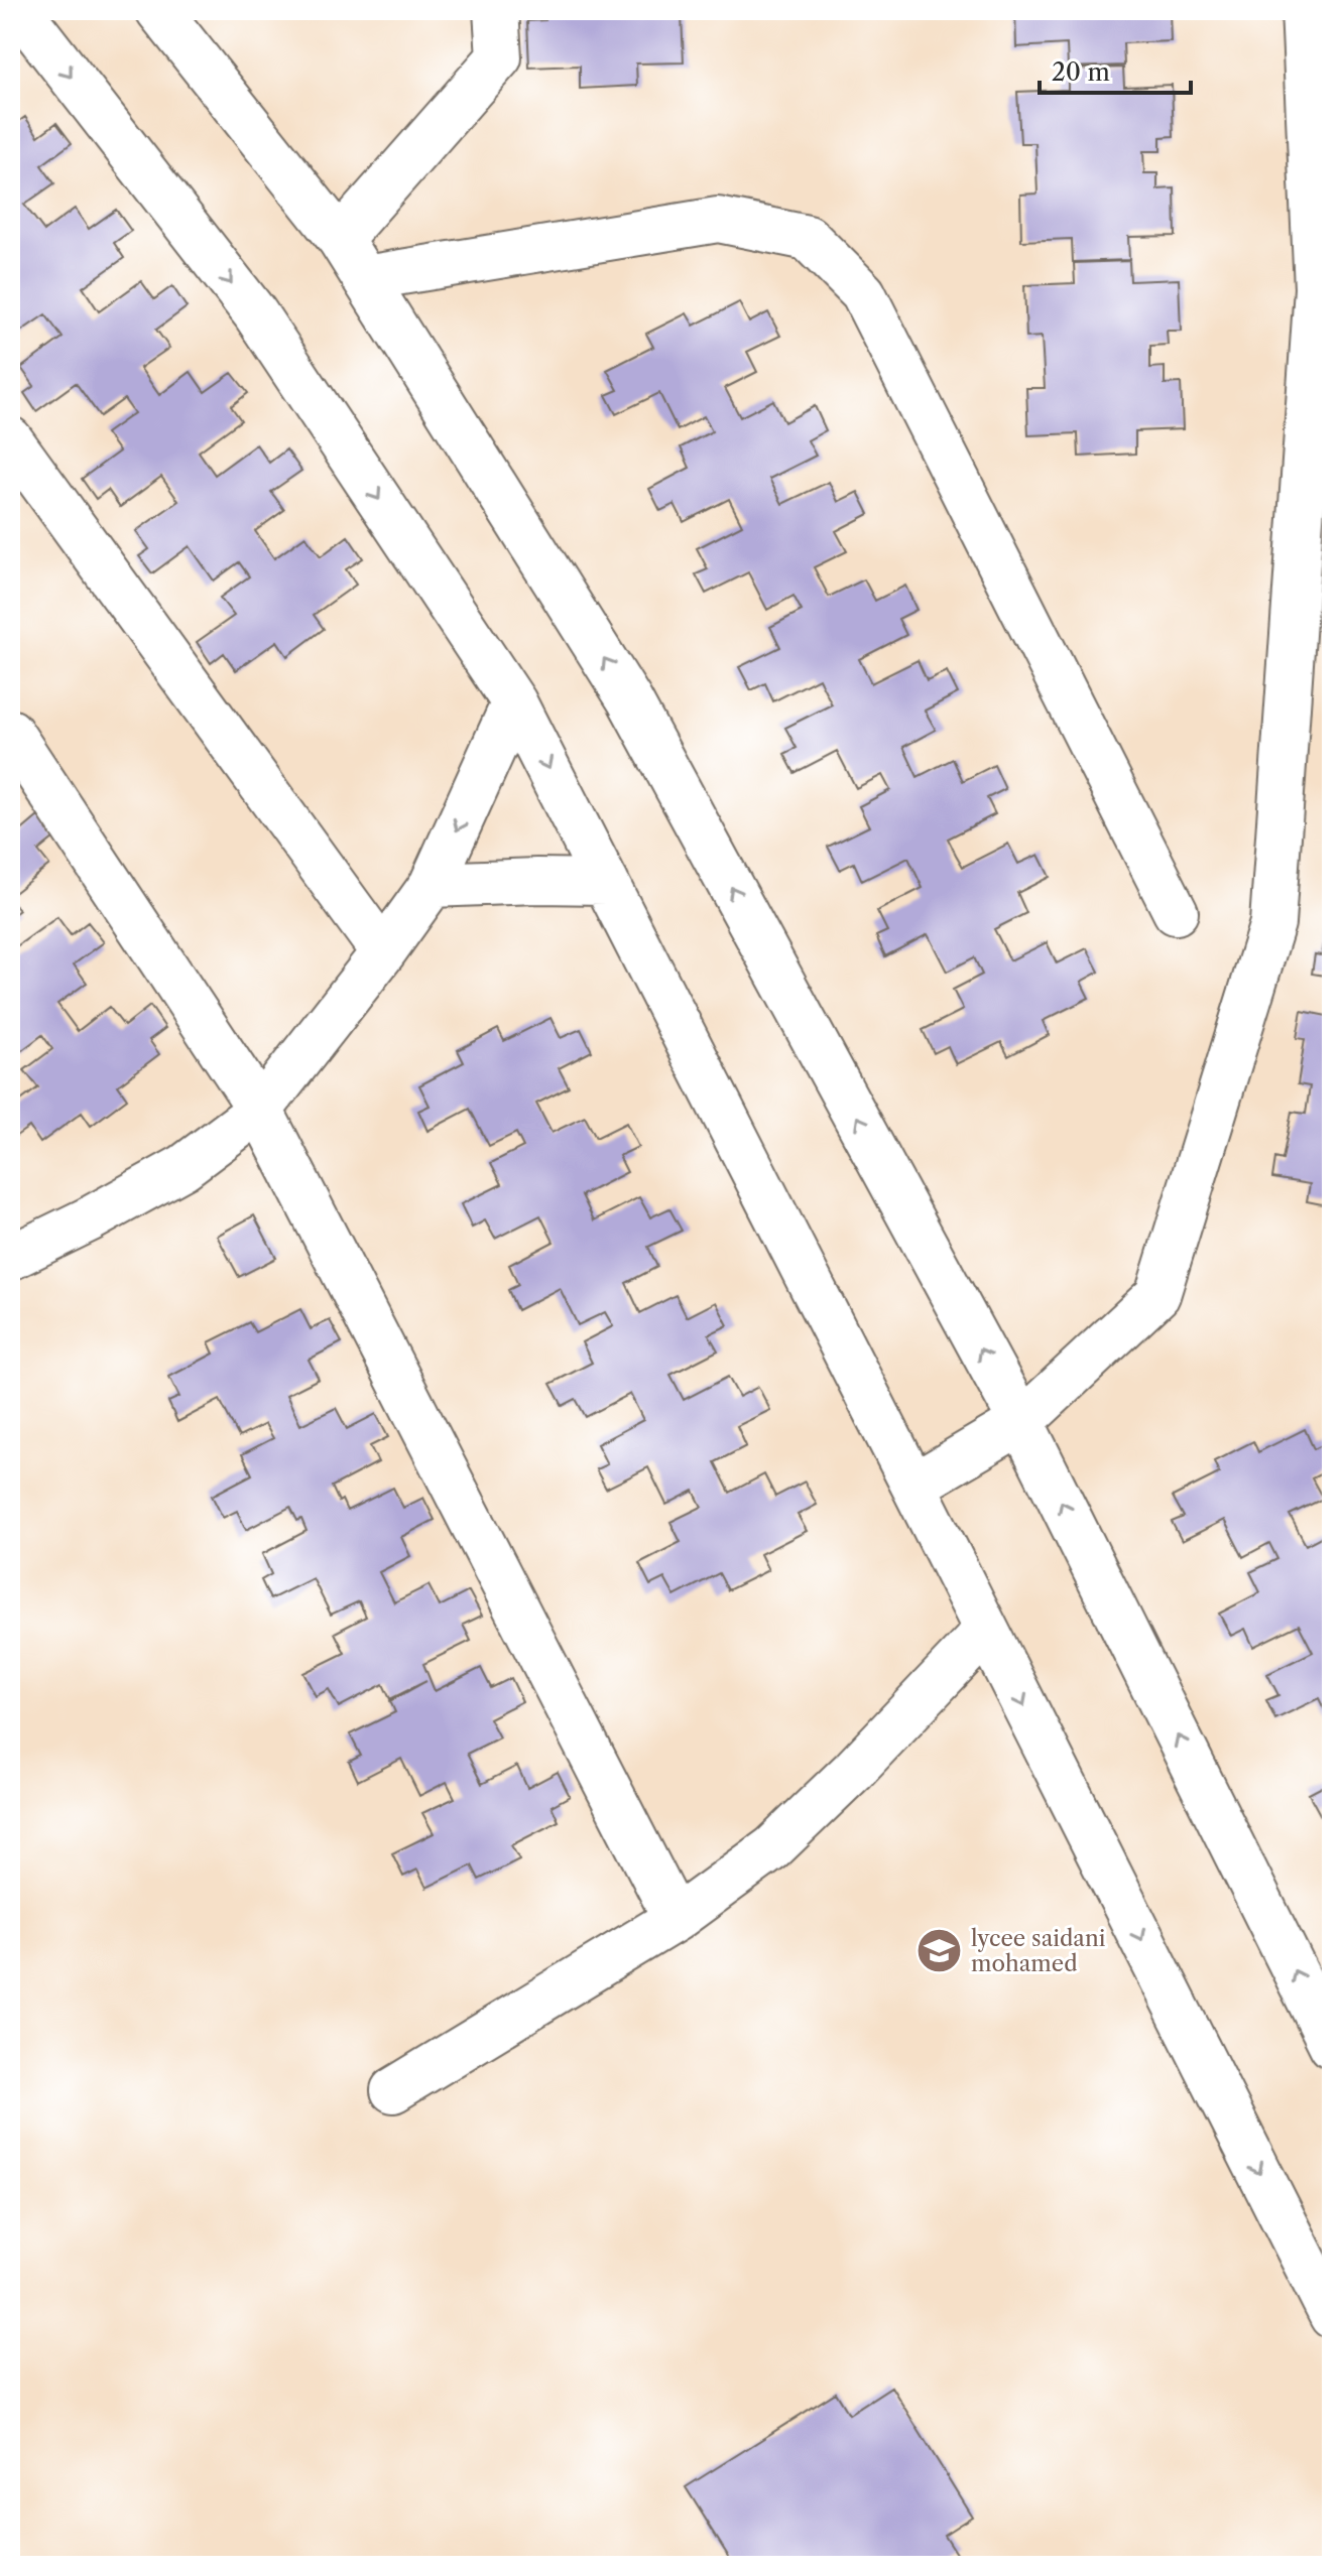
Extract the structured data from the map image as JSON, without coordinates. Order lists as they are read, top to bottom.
{
  "places": {
    "school or university": ["lycee saidani mohamed"]
  },
  "scale_bar": "20 m"
}
